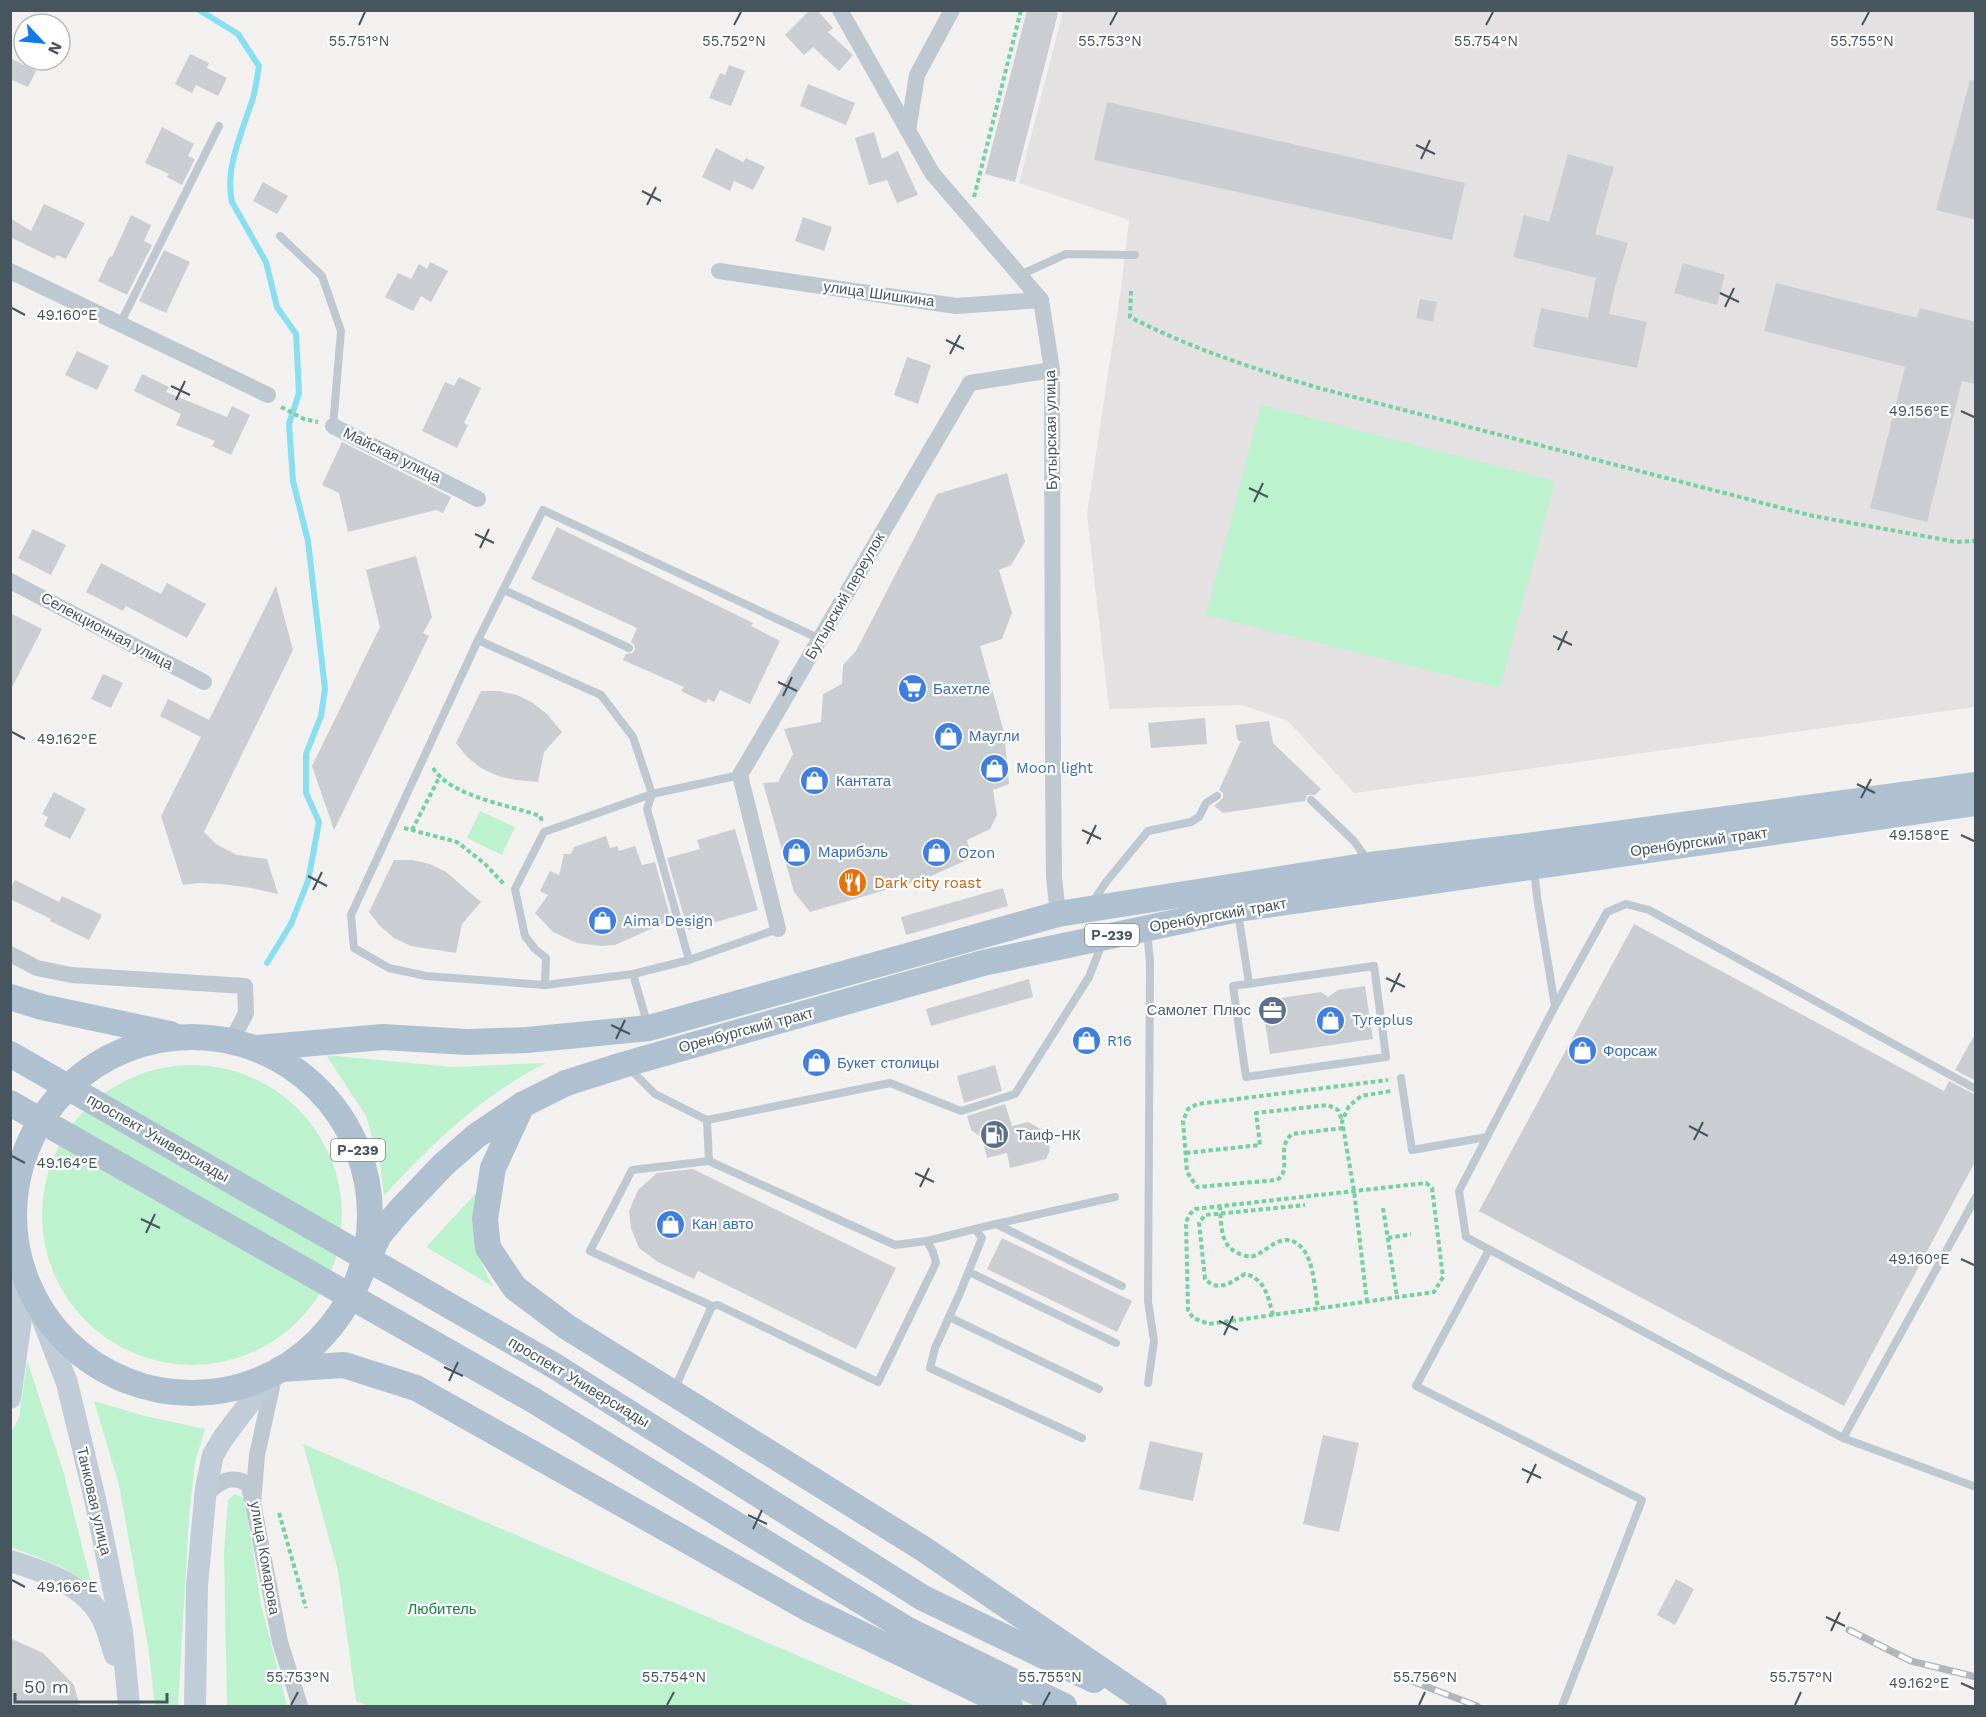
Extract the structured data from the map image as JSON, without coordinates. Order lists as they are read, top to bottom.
{
  "streets": {
    "main road": [
      "Оренбургский тракт",
      "Р-239",
      "проспект Универсиады",
      "Танковая улица"
    ],
    "street": [
      "улица Шишкина",
      "Бутырская улица",
      "Майская улица",
      "Бутырский переулок",
      "Селекционная улица",
      "улица Комарова"
    ]
  },
  "crossings": [
    ["улица Шишкина", "Бутырская улица"],
    ["Бутырская улица", "Бутырский переулок"],
    ["Бутырская улица", "Оренбургский тракт"],
    ["Оренбургский тракт", "Р-239"],
    ["Р-239", "Танковая улица"],
    ["Р-239", "улица Комарова"]
  ],
  "parks": ["Любитель"],
  "places": {
    "supermarket": ["Бахетле"],
    "shop": [
      "Маугли",
      "Moon light",
      "Кантата",
      "Марибэль",
      "Ozon",
      "Aima Design",
      "Tyreplus",
      "R16",
      "Форсаж",
      "Букет столицы",
      "Кан авто"
    ],
    "restaurant": ["Dark city roast"],
    "office": ["Самолет Плюс"],
    "fuel station": ["Таиф-НК"]
  },
  "scale_bar": "50 m",
  "north": "bottom right",
  "coordinates": [
    "55.751°N",
    "55.752°N",
    "55.753°N",
    "55.754°N",
    "55.755°N",
    "49.160°E",
    "49.156°E",
    "49.162°E",
    "49.158°E",
    "49.164°E",
    "49.166°E",
    "55.756°N",
    "55.757°N"
  ]
}
